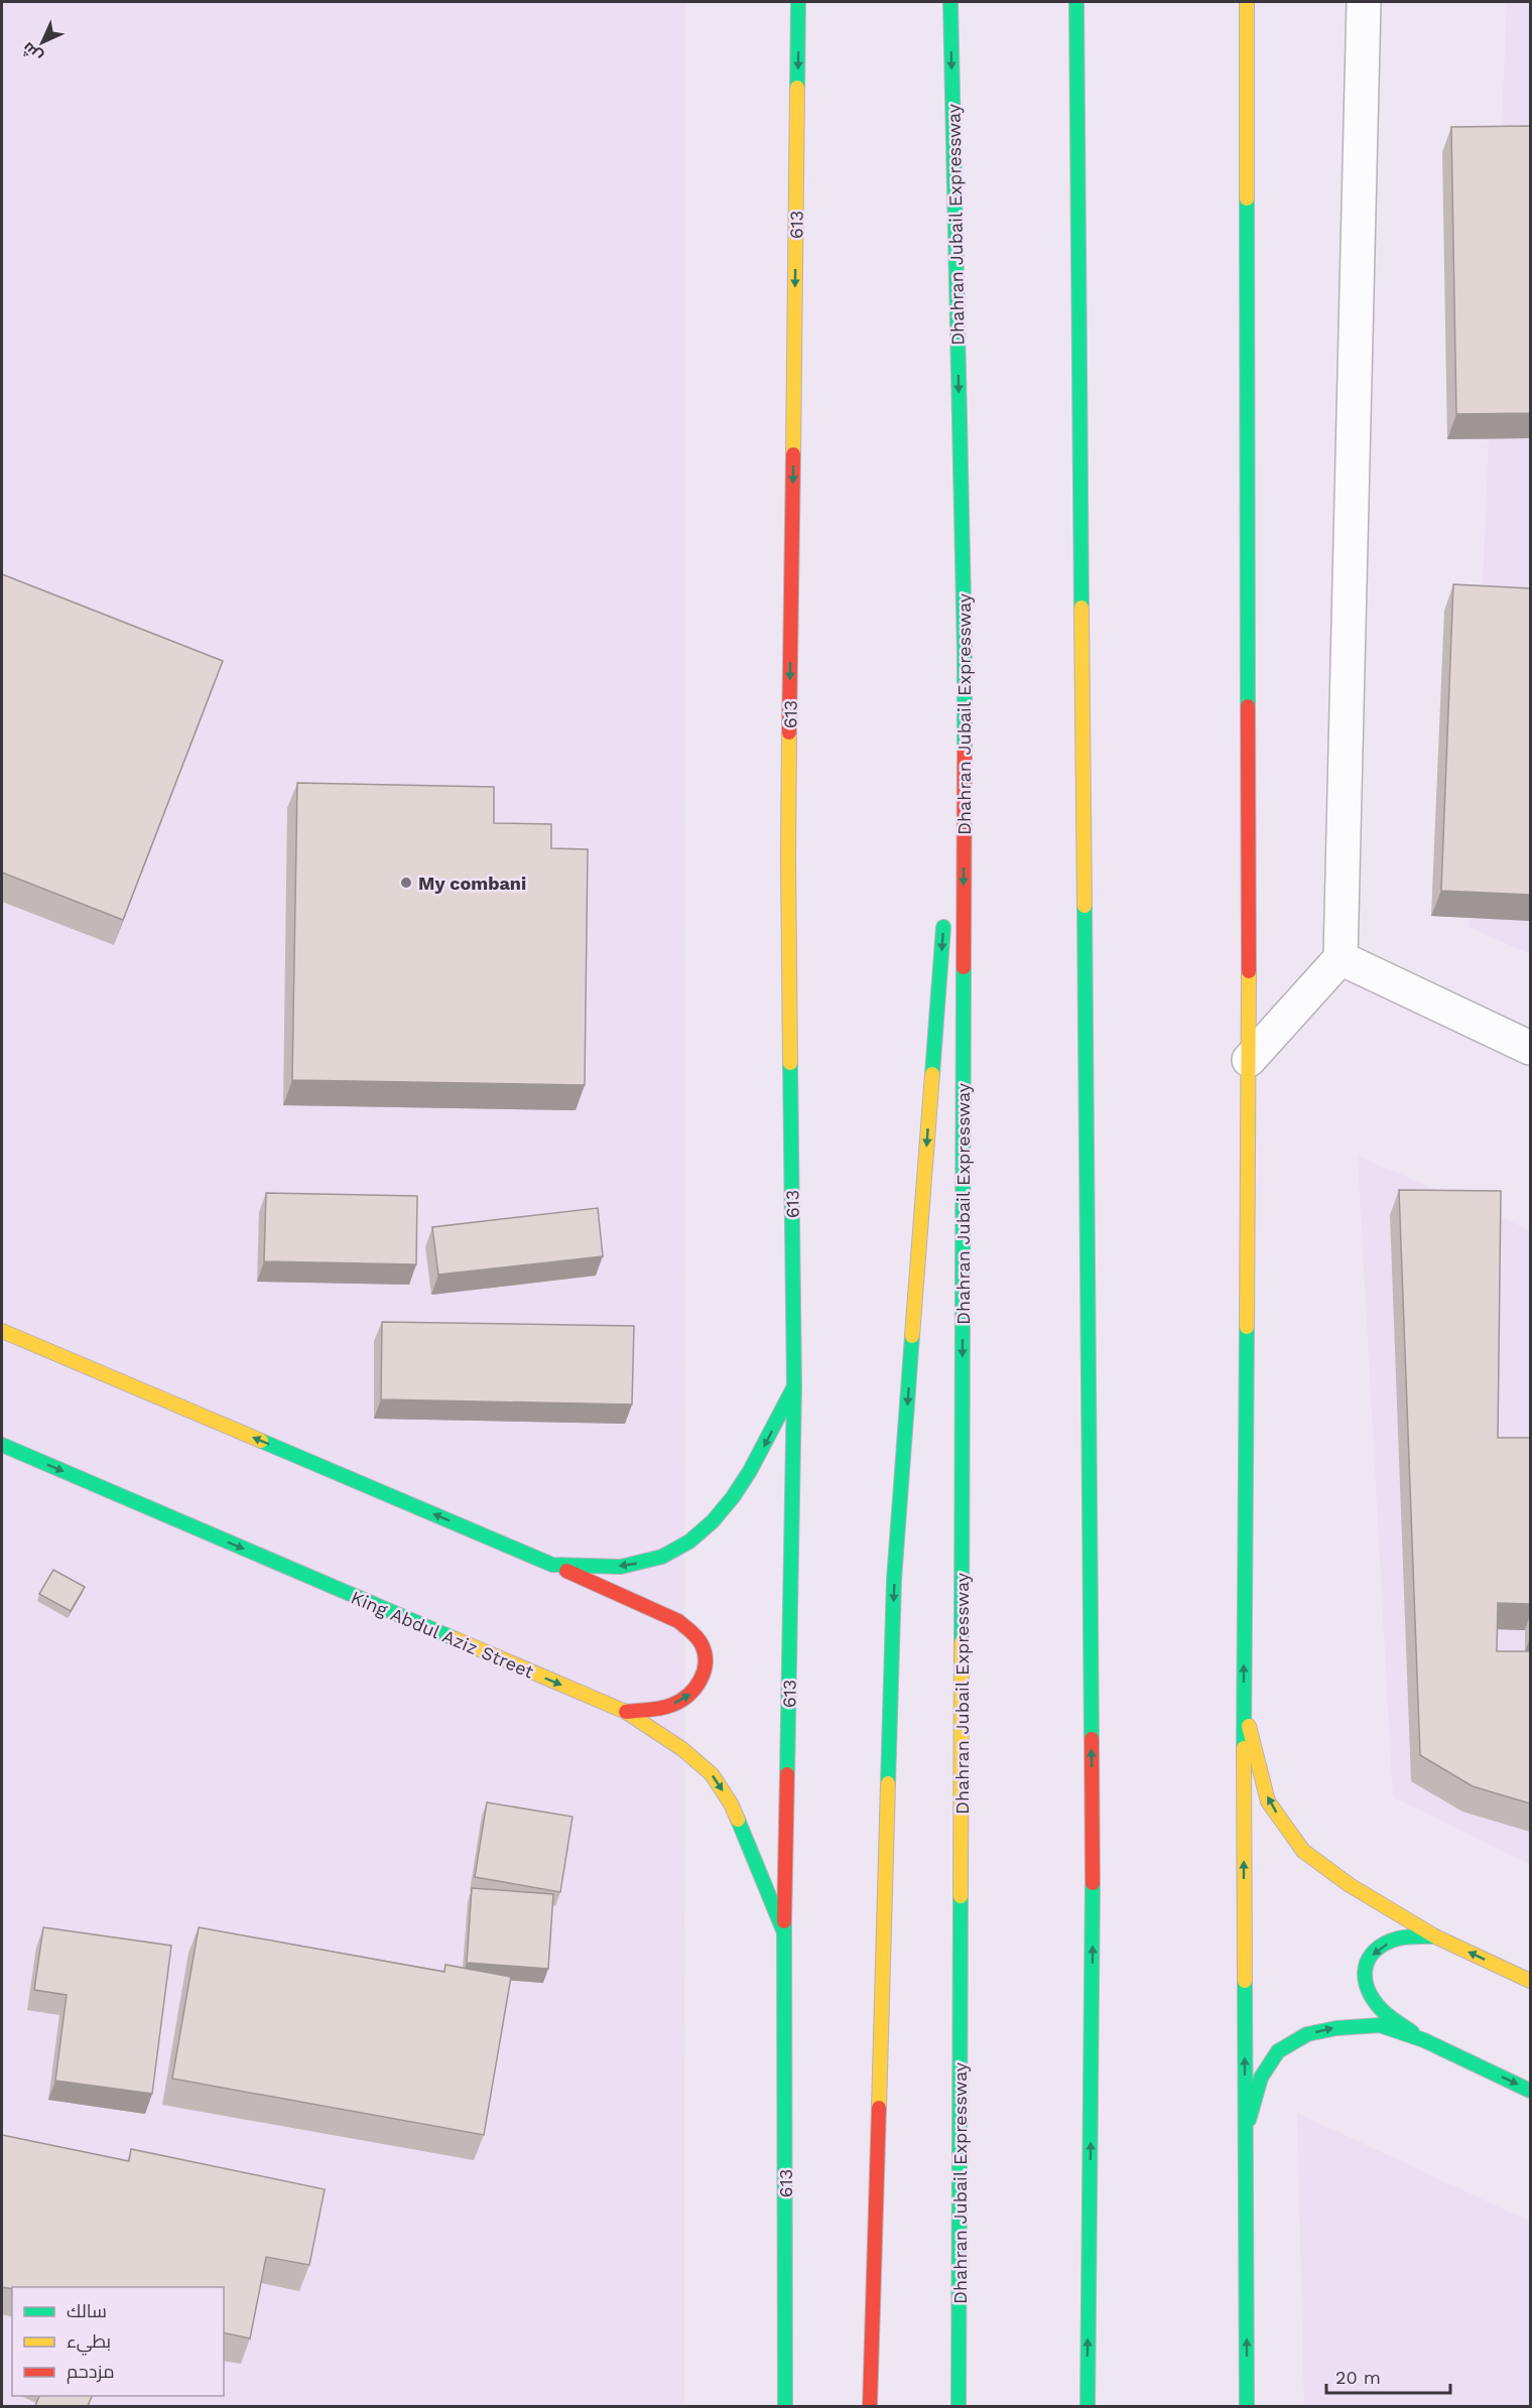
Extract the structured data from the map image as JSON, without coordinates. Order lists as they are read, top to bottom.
{
  "streets": {
    "main road": ["613", "Dhahran Jubail Expressway", "King Abdul Aziz Street"]
  },
  "crossings": [
    ["613", "King Abdul Aziz Street"]
  ],
  "one_way": ["613"],
  "places": ["My combani"],
  "legend": ["سالك", "بطيء", "مزدحم"],
  "scale_bar": "20 m",
  "north": "bottom left"
}
